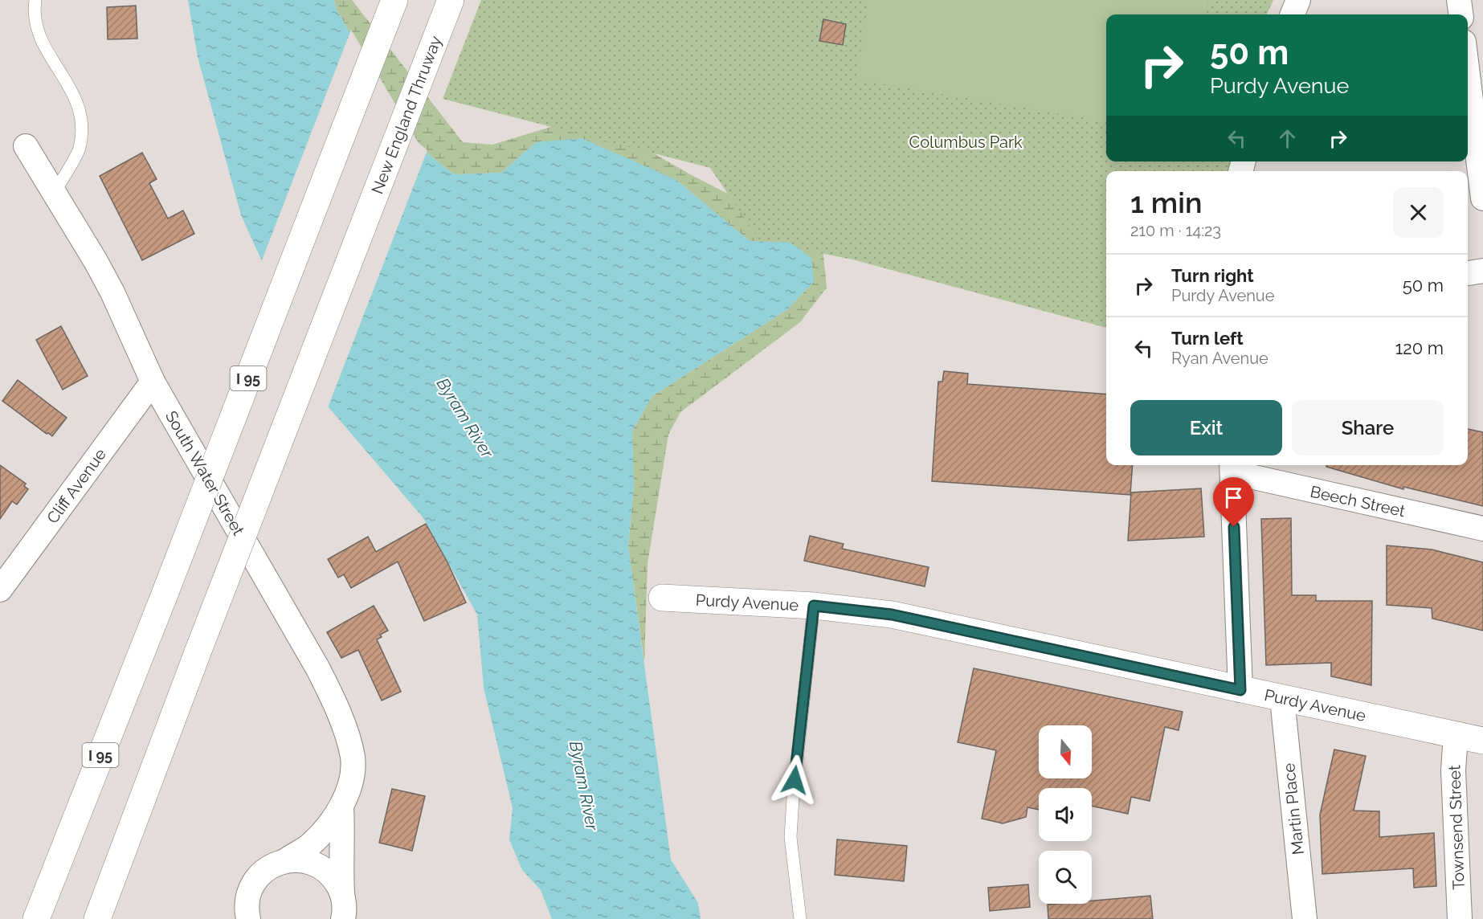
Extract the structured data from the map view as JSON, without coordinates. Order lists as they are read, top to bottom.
{
  "streets": {
    "main road": ["New England Thruway", "I 95", "Purdy Avenue"],
    "street": [
      "South Water Street",
      "Cliff Avenue",
      "Beech Street",
      "Martin Place",
      "Townsend Street"
    ]
  },
  "crossings": [
    ["South Water Street", "Cliff Avenue"],
    ["Purdy Avenue", "Martin Place"],
    ["Purdy Avenue", "Townsend Street"]
  ],
  "water": ["Byram River"],
  "parks": ["Columbus Park"],
  "north": "bottom",
  "page": {
    "turn": ["50 m", "Purdy Avenue"],
    "heading": ["1 min", "210 m · 14:23"],
    "list": [
      {
        "name": "Turn right",
        "note": "Purdy Avenue",
        "value": "50 m"
      },
      {
        "name": "Turn left",
        "note": "Ryan Avenue",
        "value": "120 m"
      }
    ],
    "buttons": ["Exit", "Share"]
  }
}
